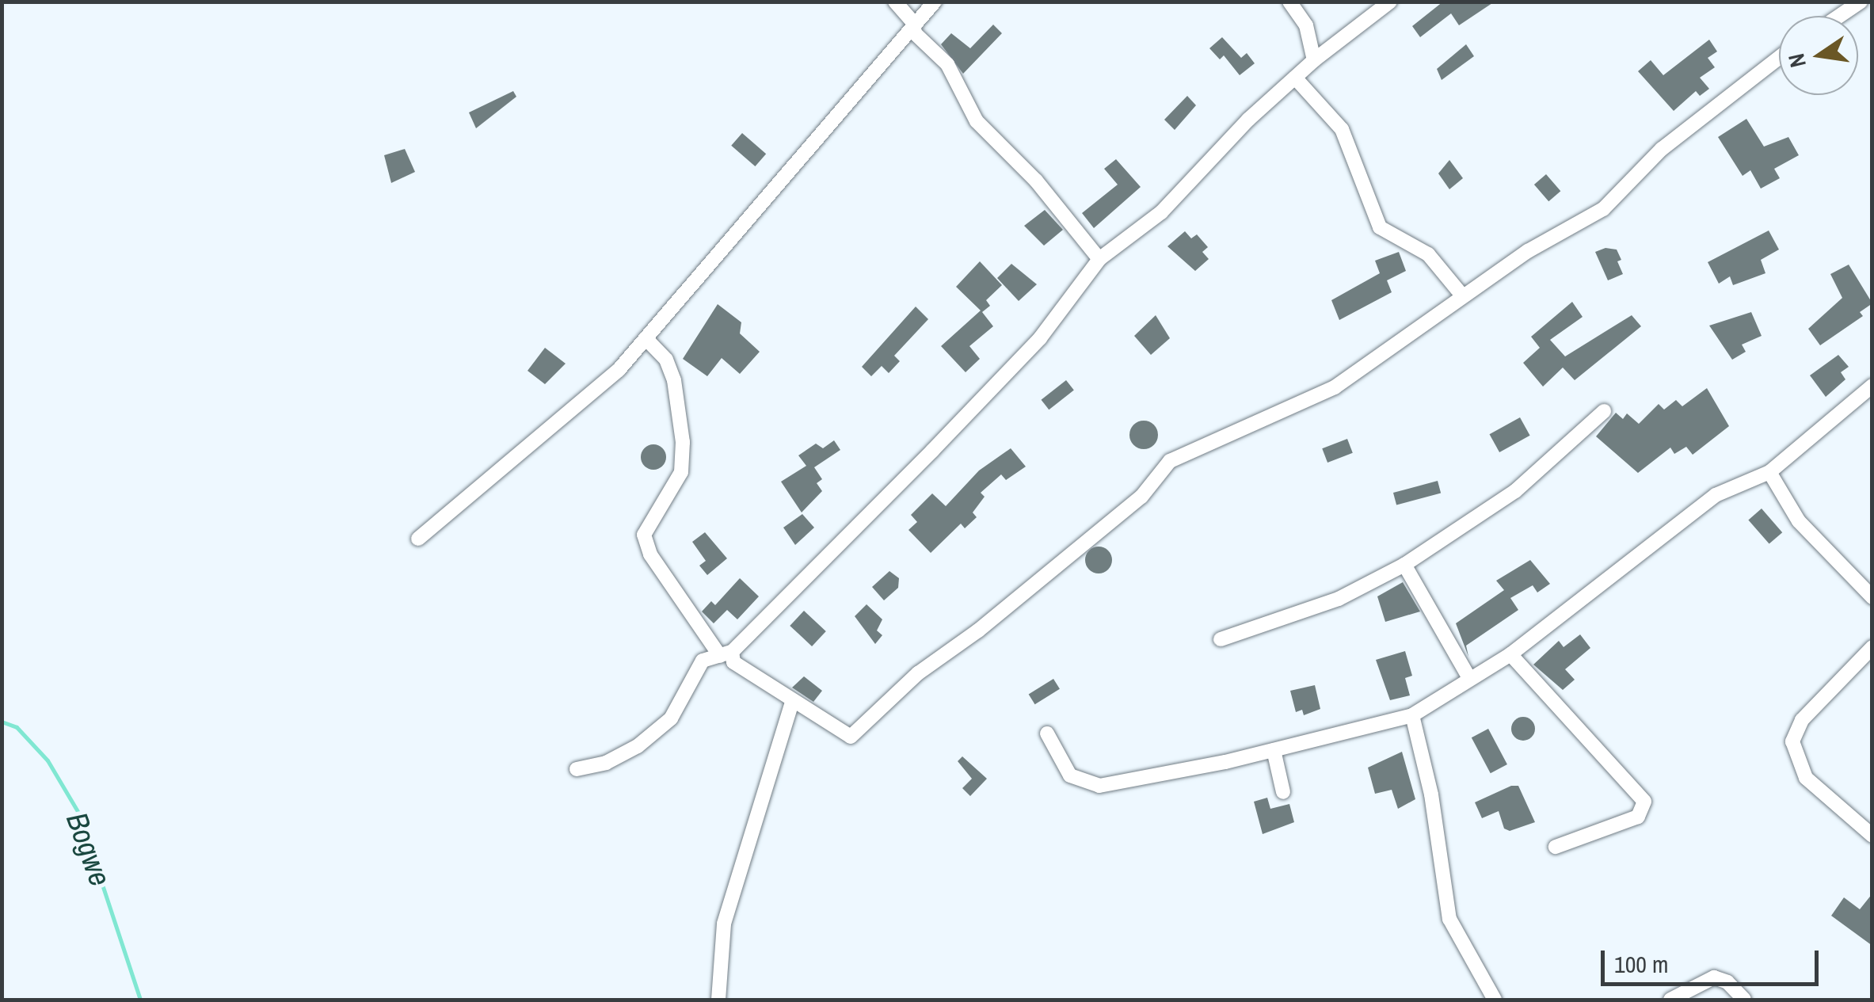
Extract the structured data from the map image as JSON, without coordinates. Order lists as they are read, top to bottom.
{
  "water": ["Bogwe"],
  "scale_bar": "100 m",
  "north": "left"
}
